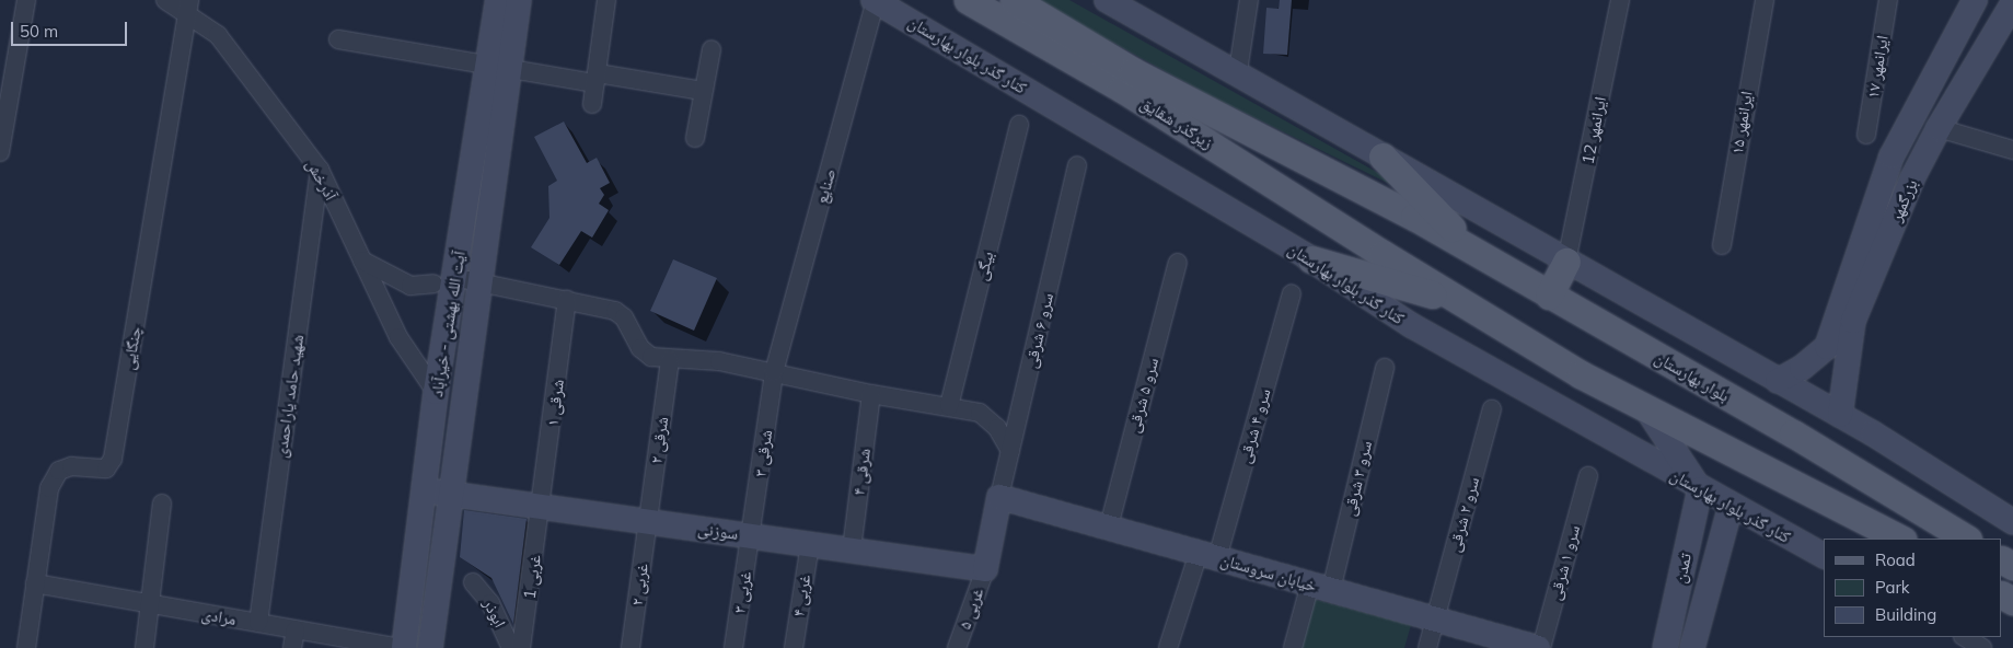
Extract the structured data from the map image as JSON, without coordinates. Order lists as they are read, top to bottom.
{
  "streets": {
    "main road": [
      "کنار گذر بلوار بهارستان",
      "زیرگذر شقایق",
      "بزرگمهر",
      "آیت الله بهشتی - خیرآباد",
      "بلوار بهارستان",
      "سوزنی",
      "تمدن",
      "خیابان سروستان"
    ],
    "street": [
      "ایرانمهر ۱۷",
      "ایرانمهر ۱۵",
      "ایرانمهر 12",
      "آذرخش",
      "صنایع",
      "بیگی",
      "سرو ۶ شرقی",
      "چنگایی",
      "سرو ۵ شرقی",
      "شهید حامد یاراحمدی",
      "شرقی ۱",
      "سرو ۴ شرقی",
      "شرقی ۲",
      "شرقی ۳",
      "شرقی ۴",
      "سرو ۳ شرقی",
      "سرو ۲ شرقی",
      "سرو ۱ شرقی",
      "غربی 1",
      "غربی ۲",
      "غربی ۳",
      "غربی ۴",
      "غربی ۵",
      "ابوذر",
      "مرادی"
    ]
  },
  "crossings": [
    ["کنار گذر بلوار بهارستان", "صنایع"],
    ["کنار گذر بلوار بهارستان", "تمدن"],
    ["زیرگذر شقایق", "بلوار بهارستان"],
    ["آذرخش", "آیت الله بهشتی - خیرآباد"],
    ["آذرخش", "چنگایی"],
    ["آذرخش", "شهید حامد یاراحمدی"],
    ["صنایع", "شرقی ۳"],
    ["آیت الله بهشتی - خیرآباد", "سوزنی"],
    ["آیت الله بهشتی - خیرآباد", "مرادی"],
    ["سرو ۶ شرقی", "خیابان سروستان"],
    ["چنگایی", "مرادی"],
    ["سرو ۵ شرقی", "خیابان سروستان"],
    ["شهید حامد یاراحمدی", "مرادی"],
    ["شرقی ۱", "سوزنی"],
    ["شرقی ۱", "غربی 1"],
    ["سرو ۴ شرقی", "خیابان سروستان"],
    ["شرقی ۲", "سوزنی"],
    ["شرقی ۲", "غربی ۲"],
    ["شرقی ۳", "سوزنی"],
    ["شرقی ۳", "غربی ۳"],
    ["شرقی ۴", "سوزنی"],
    ["سرو ۳ شرقی", "خیابان سروستان"],
    ["سرو ۲ شرقی", "خیابان سروستان"],
    ["سوزنی", "غربی 1"],
    ["سوزنی", "غربی ۲"],
    ["سوزنی", "غربی ۳"],
    ["سوزنی", "غربی ۴"],
    ["سوزنی", "غربی ۵"],
    ["سرو ۱ شرقی", "خیابان سروستان"]
  ],
  "legend": ["Road", "Park", "Building"],
  "scale_bar": "50 m"
}
